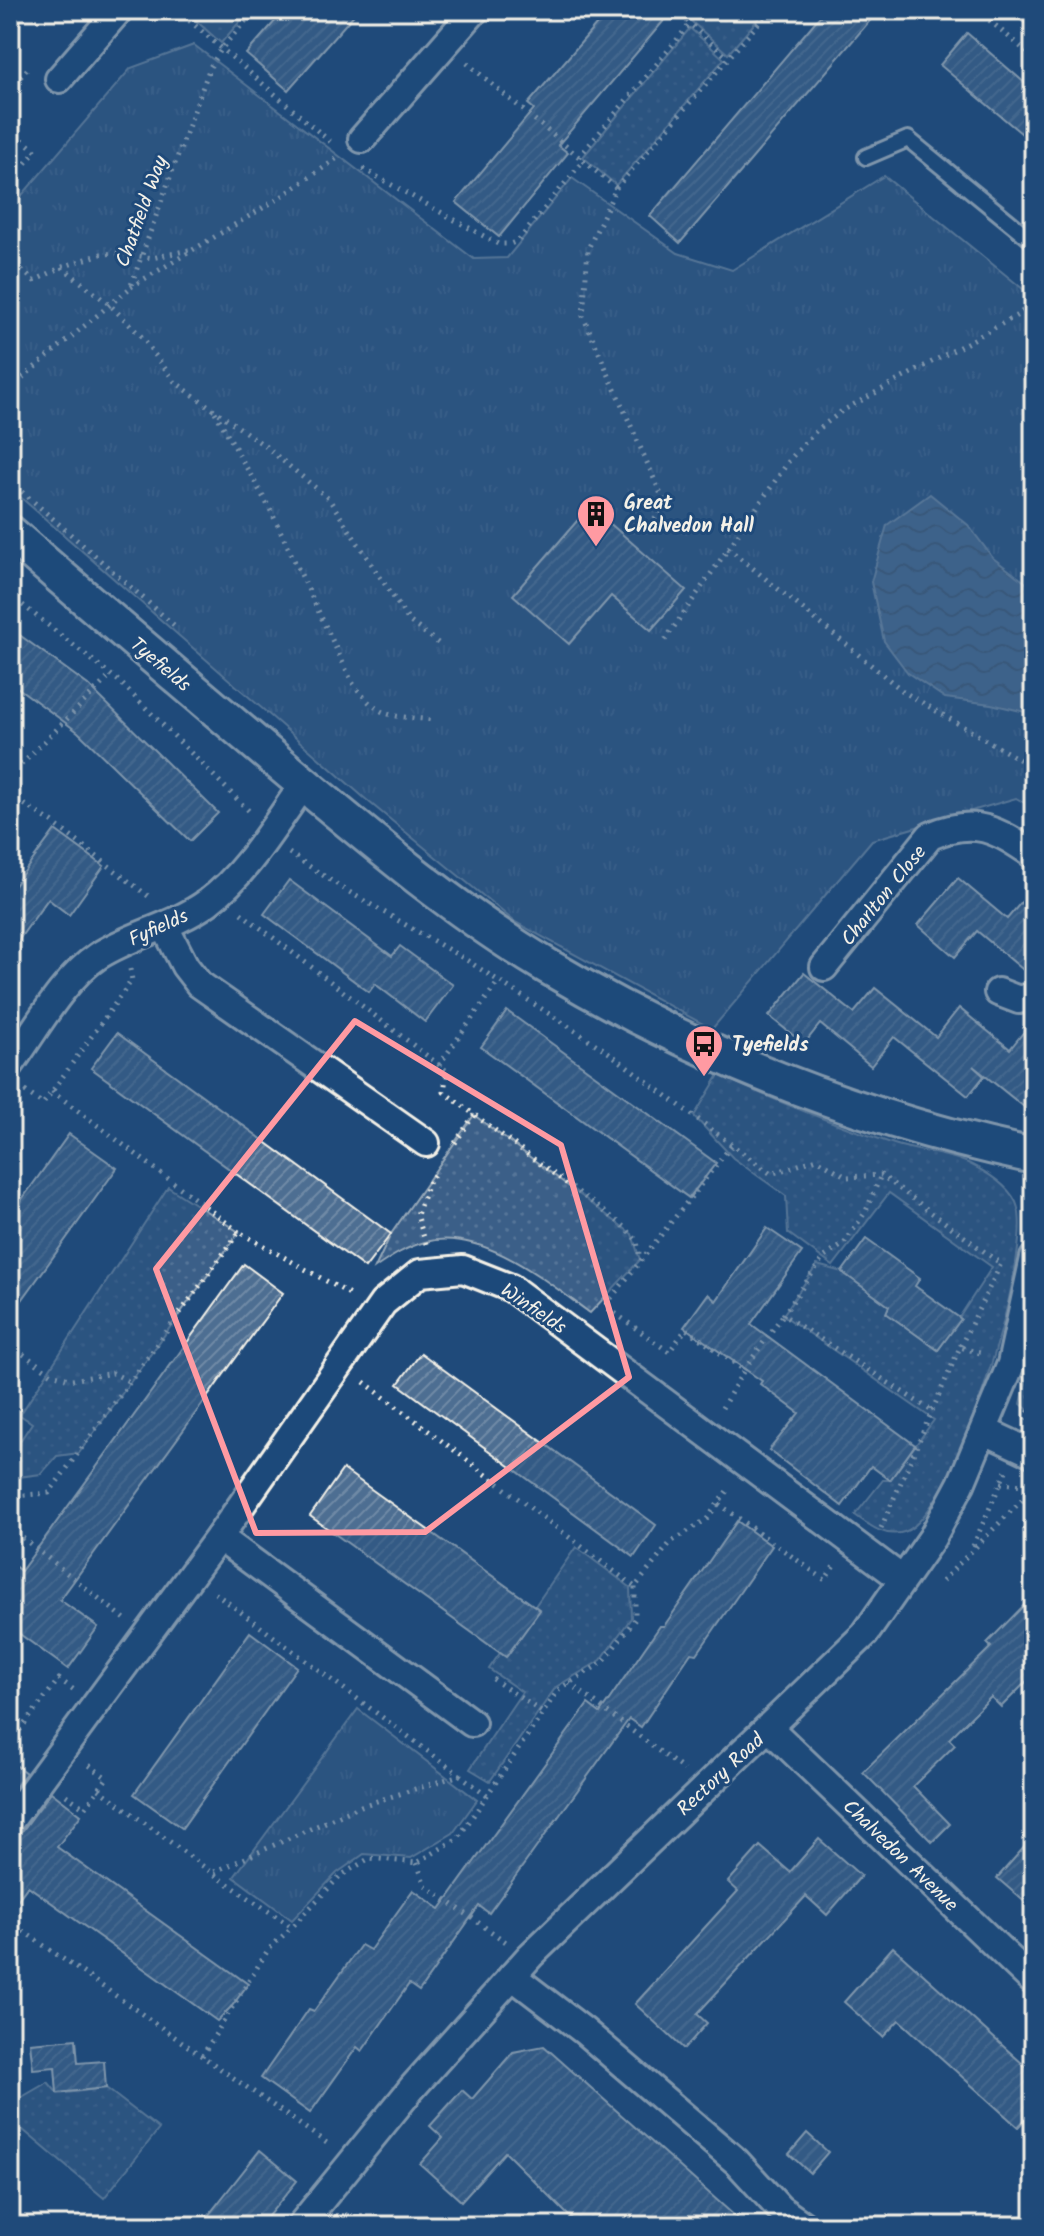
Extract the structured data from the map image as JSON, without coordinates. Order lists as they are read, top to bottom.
{
  "streets": {
    "street": [
      "Tyefields",
      "Charlton Close",
      "Fyfields",
      "Winfields",
      "Rectory Road",
      "Chalvedon Avenue"
    ],
    "path": ["Chatfield Way"]
  },
  "crossings": [
    ["Tyefields", "Fyfields"],
    ["Winfields", "Rectory Road"],
    ["Rectory Road", "Chalvedon Avenue"]
  ],
  "places": {
    "building": ["Great Chalvedon Hall"],
    "bus stop": ["Tyefields"]
  }
}
